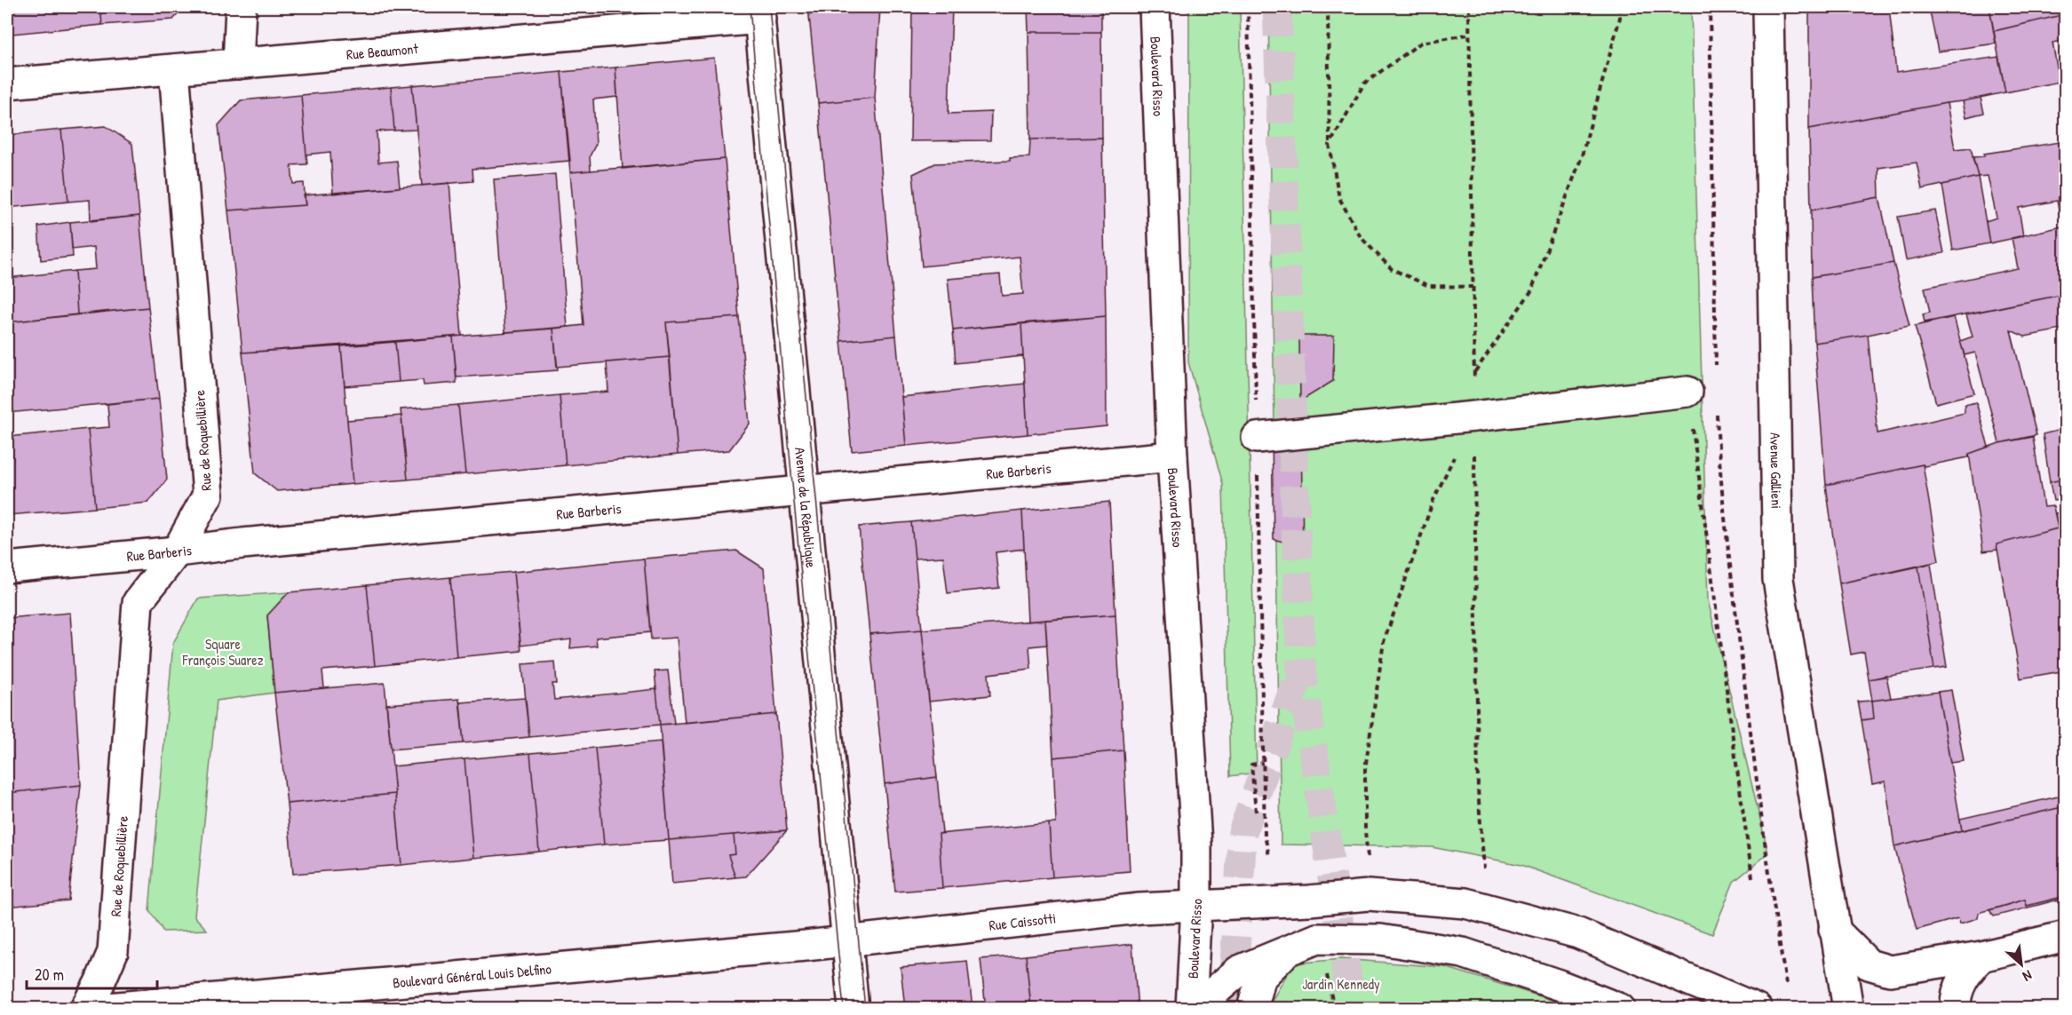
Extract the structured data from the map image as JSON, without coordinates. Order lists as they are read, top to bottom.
{
  "streets": {
    "street": [
      "Rue Beaumont",
      "Boulevard Risso",
      "Rue de Roquebillière",
      "Rue Barberis",
      "Avenue Gallieni",
      "Avenue de la République",
      "Rue Caissotti",
      "Boulevard Général Louis Delfino"
    ]
  },
  "crossings": [
    ["Rue Beaumont", "Rue de Roquebillière"],
    ["Rue Beaumont", "Avenue de la République"],
    ["Boulevard Risso", "Rue Barberis"],
    ["Boulevard Risso", "Rue Caissotti"],
    ["Rue de Roquebillière", "Rue Barberis"],
    ["Rue Barberis", "Avenue de la République"],
    ["Avenue de la République", "Rue Caissotti"],
    ["Avenue de la République", "Boulevard Général Louis Delfino"],
    ["Rue Caissotti", "Boulevard Général Louis Delfino"]
  ],
  "parks": ["Square François Suarez", "Jardin Kennedy"],
  "scale_bar": "20 m",
  "north": "bottom right"
}
